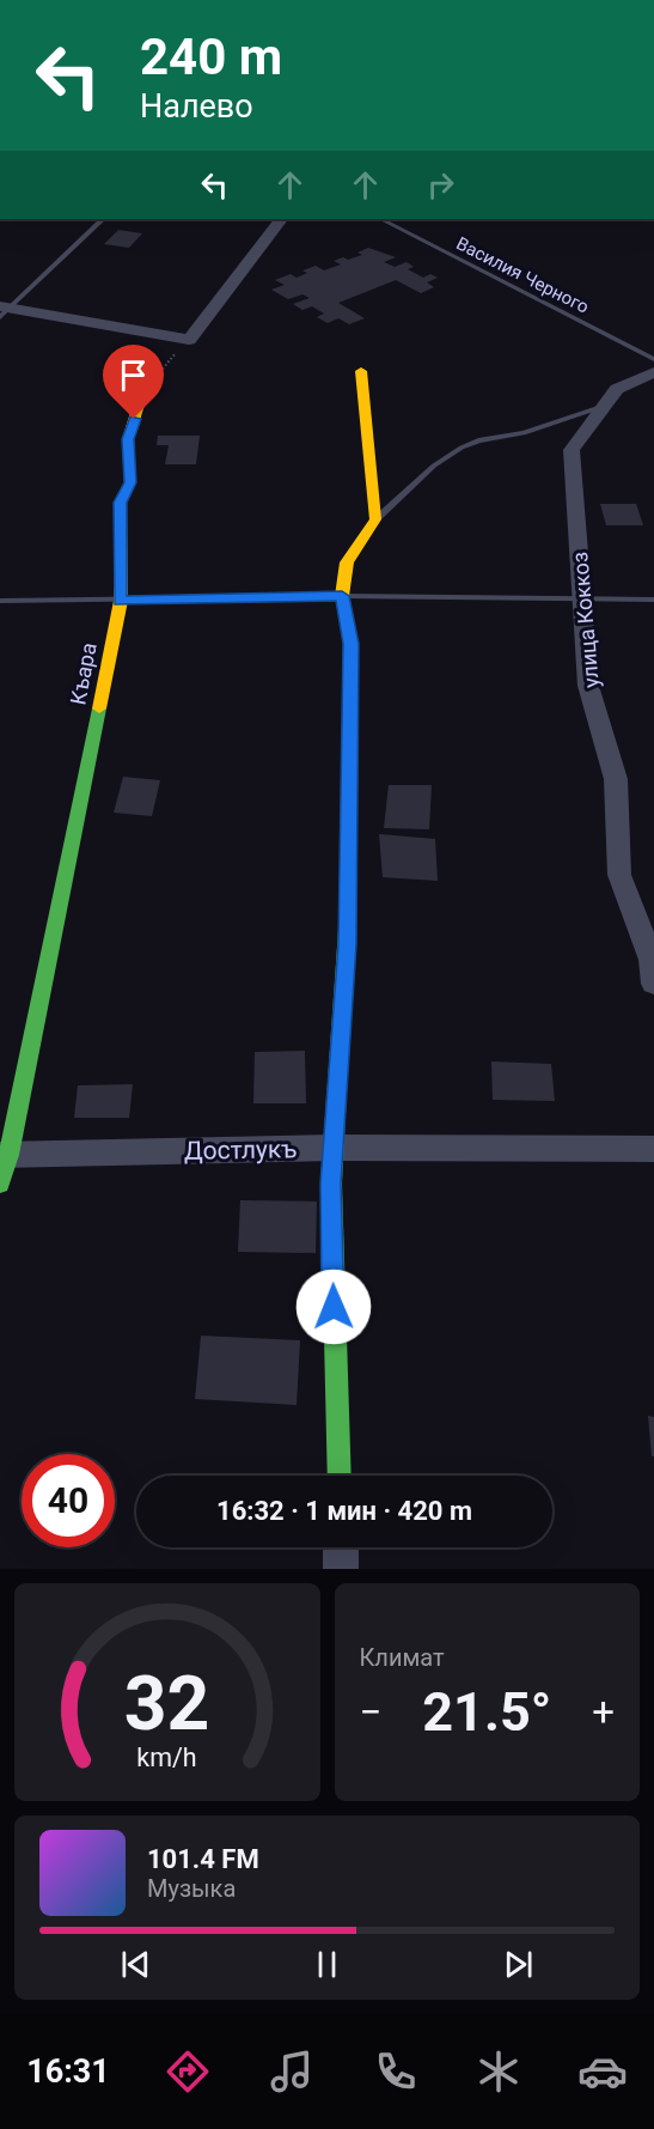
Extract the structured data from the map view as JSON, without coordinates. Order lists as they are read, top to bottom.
{
  "streets": {
    "street": ["улица Коккоз", "Къара", "Достлукъ"],
    "lane": ["Василия Черного"]
  },
  "crossings": [
    ["Къара", "Достлукъ"]
  ],
  "page": {
    "turn": ["240 m", "Налево"],
    "limit": "40",
    "trip": "16:32 · 1 мин · 420 m",
    "tile": "Климат",
    "heat": ["−", "21.5°", "+"],
    "song": ["101.4 FM", "Музыка"],
    "tabs": "16:31",
    "gauge": ["32", "km/h"]
  }
}
